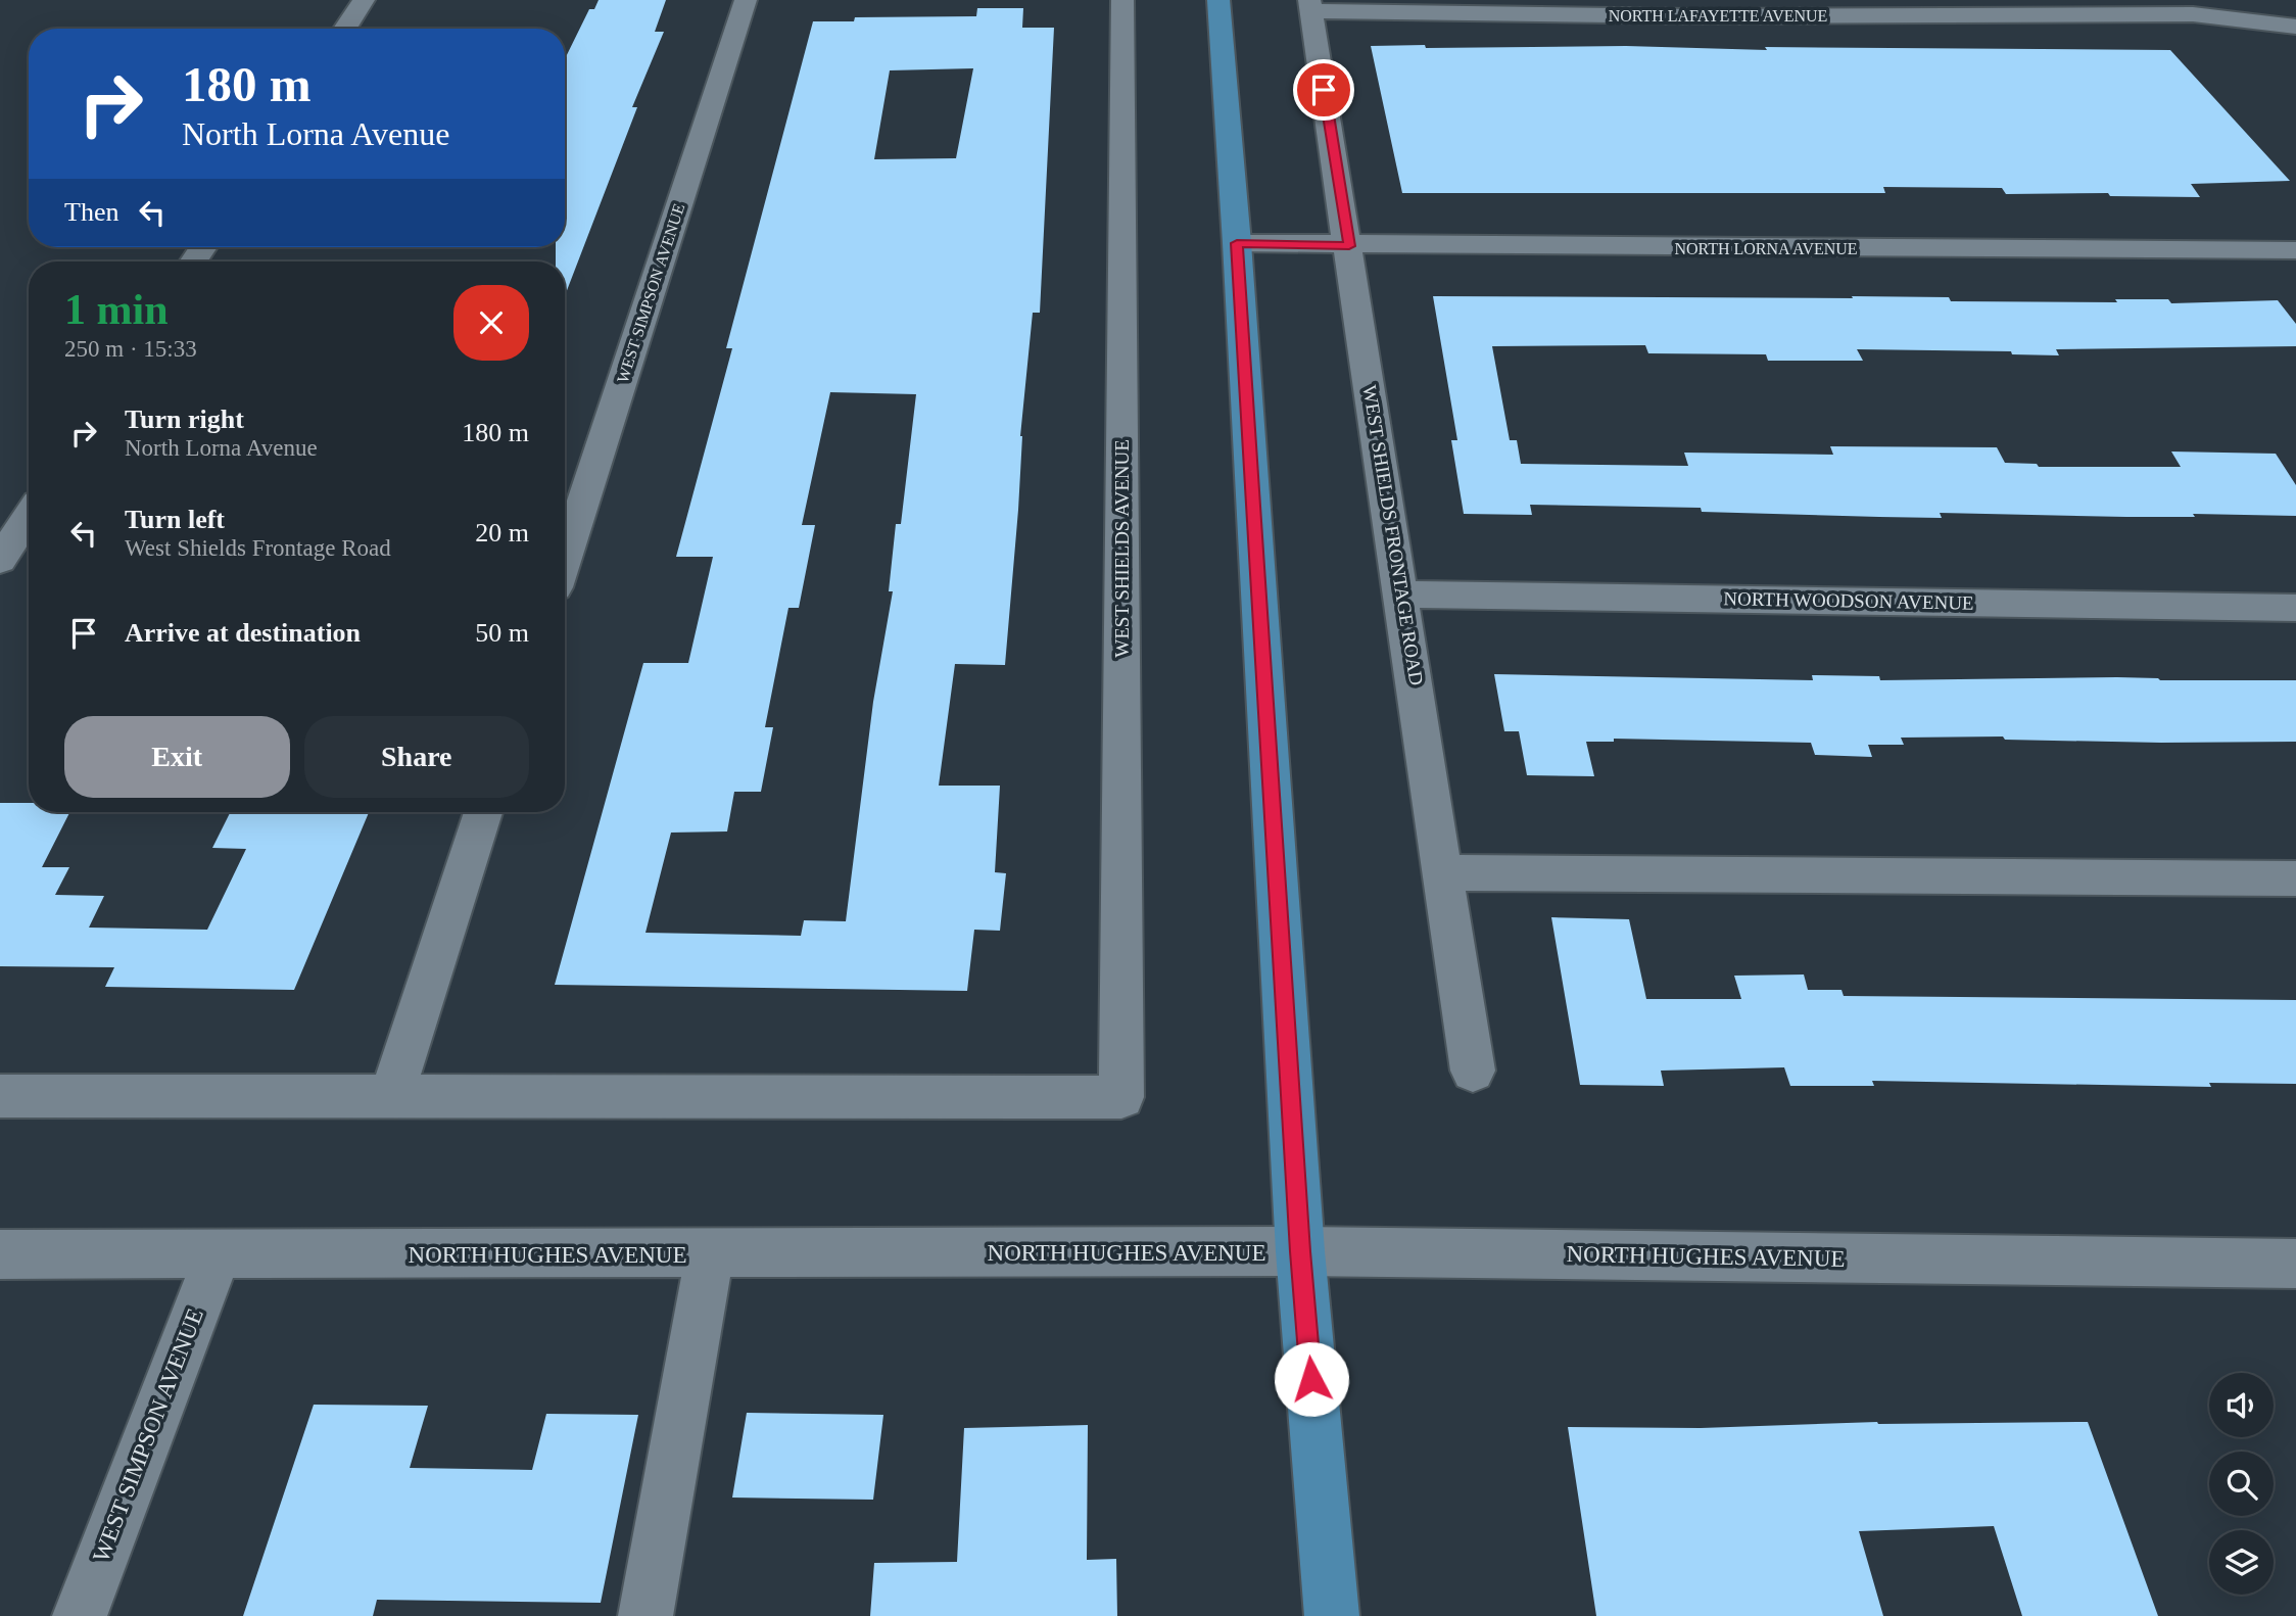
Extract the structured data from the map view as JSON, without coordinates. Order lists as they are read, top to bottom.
{
  "streets": {
    "street": [
      "NORTH LAFAYETTE AVENUE",
      "NORTH LORNA AVENUE",
      "WEST SIMPSON AVENUE",
      "WEST SHIELDS FRONTAGE ROAD",
      "WEST SHIELDS AVENUE",
      "NORTH WOODSON AVENUE",
      "NORTH HUGHES AVENUE"
    ]
  },
  "crossings": [
    ["NORTH LAFAYETTE AVENUE", "WEST SHIELDS FRONTAGE ROAD"],
    ["NORTH LORNA AVENUE", "WEST SHIELDS FRONTAGE ROAD"],
    ["WEST SIMPSON AVENUE", "NORTH HUGHES AVENUE"],
    ["WEST SHIELDS FRONTAGE ROAD", "NORTH WOODSON AVENUE"]
  ],
  "page": {
    "turn": ["180 m", "North Lorna Avenue"],
    "then": "Then",
    "heading": ["1 min", "250 m · 15:33"],
    "list": [
      {
        "name": "Turn right",
        "note": "North Lorna Avenue",
        "value": "180 m"
      },
      {
        "name": "Turn left",
        "note": "West Shields Frontage Road",
        "value": "20 m"
      },
      {
        "name": "Arrive at destination",
        "value": "50 m"
      }
    ],
    "buttons": ["Exit", "Share"]
  }
}
